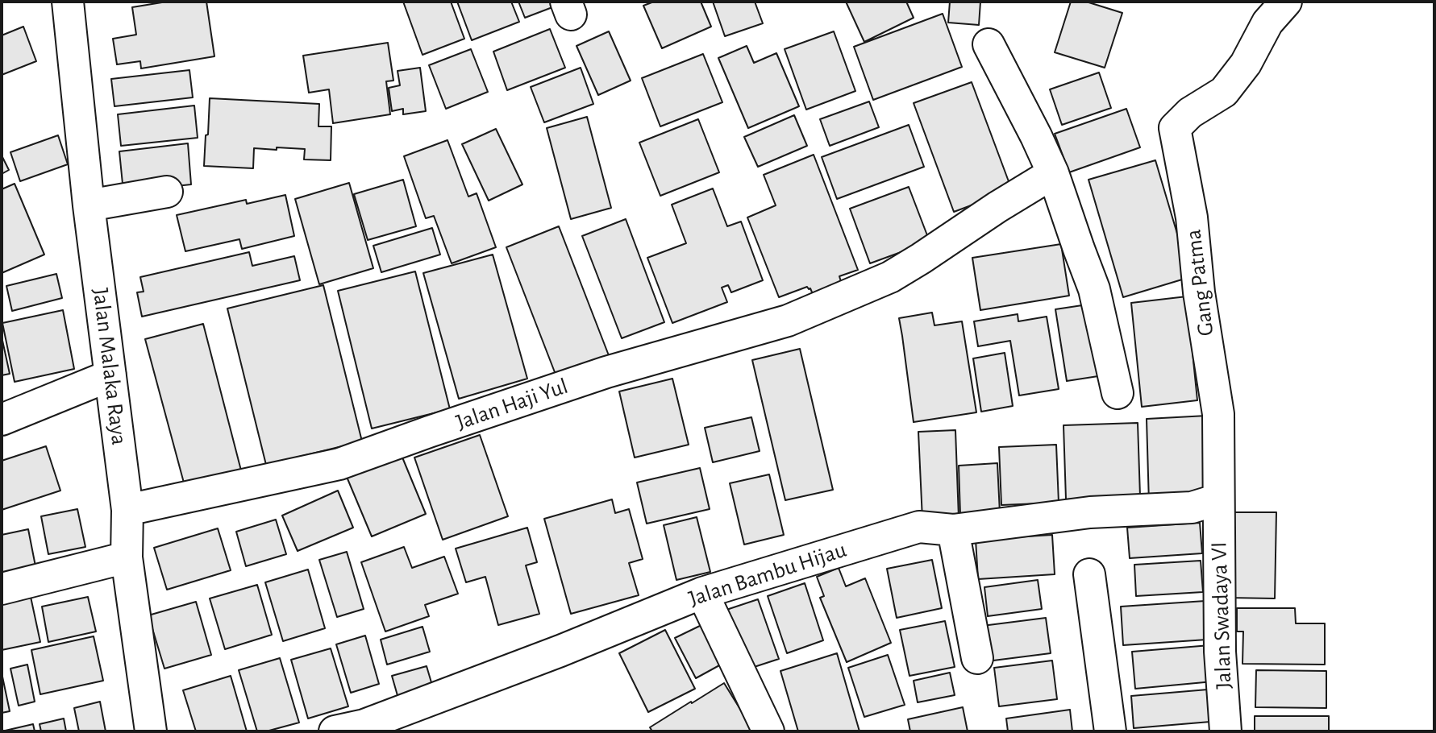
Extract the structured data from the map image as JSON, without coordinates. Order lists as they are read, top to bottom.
{
  "streets": {
    "street": [
      "Gang Patma",
      "Jalan Malaka Raya",
      "Jalan Haji Yul",
      "Jalan Bambu Hijau",
      "Jalan Swadaya VI"
    ]
  },
  "crossings": [
    ["Gang Patma", "Jalan Bambu Hijau"],
    ["Gang Patma", "Jalan Swadaya VI"],
    ["Jalan Malaka Raya", "Jalan Haji Yul"],
    ["Jalan Bambu Hijau", "Jalan Swadaya VI"]
  ]
}
